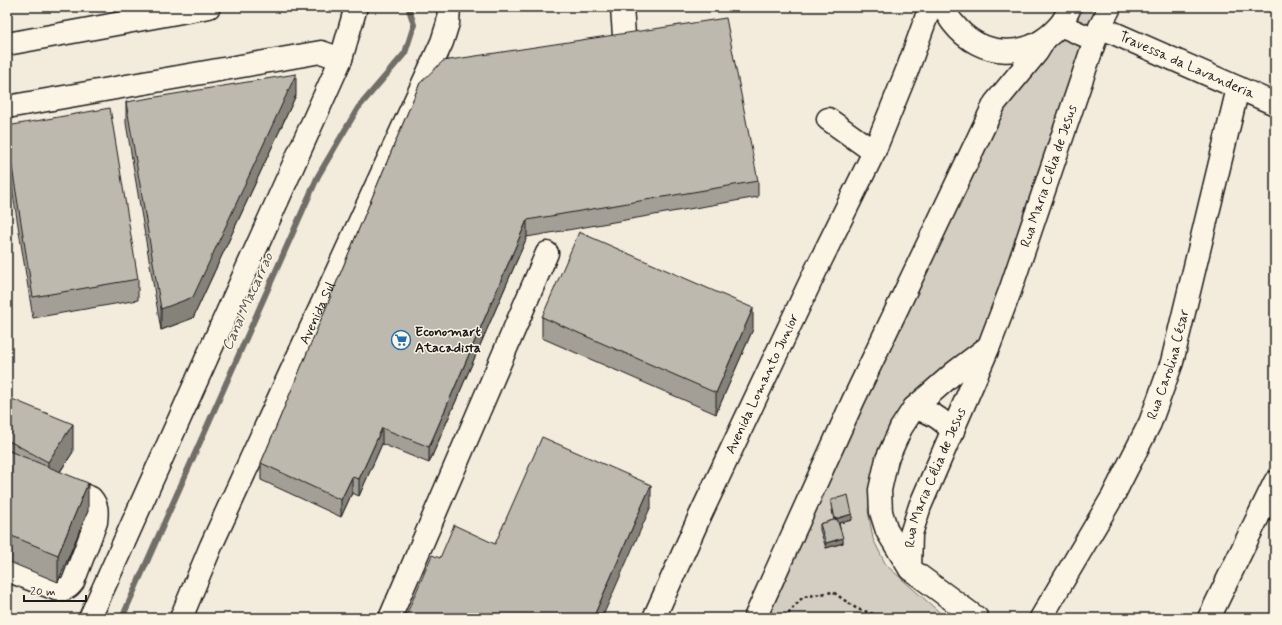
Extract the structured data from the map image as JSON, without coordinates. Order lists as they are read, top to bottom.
{
  "streets": {
    "main road": [
      "Travessa da Lavanderia",
      "Rua Maria Célia de Jesus",
      "Avenida Sul",
      "Rua Carolina César",
      "Avenida Lomanto Junior"
    ]
  },
  "crossings": [
    ["Travessa da Lavanderia", "Rua Maria Célia de Jesus"],
    ["Travessa da Lavanderia", "Rua Carolina César"]
  ],
  "water": ["Canal Macarrão"],
  "places": {
    "supermarket": ["Economart Atacadista"]
  },
  "scale_bar": "20 m"
}
